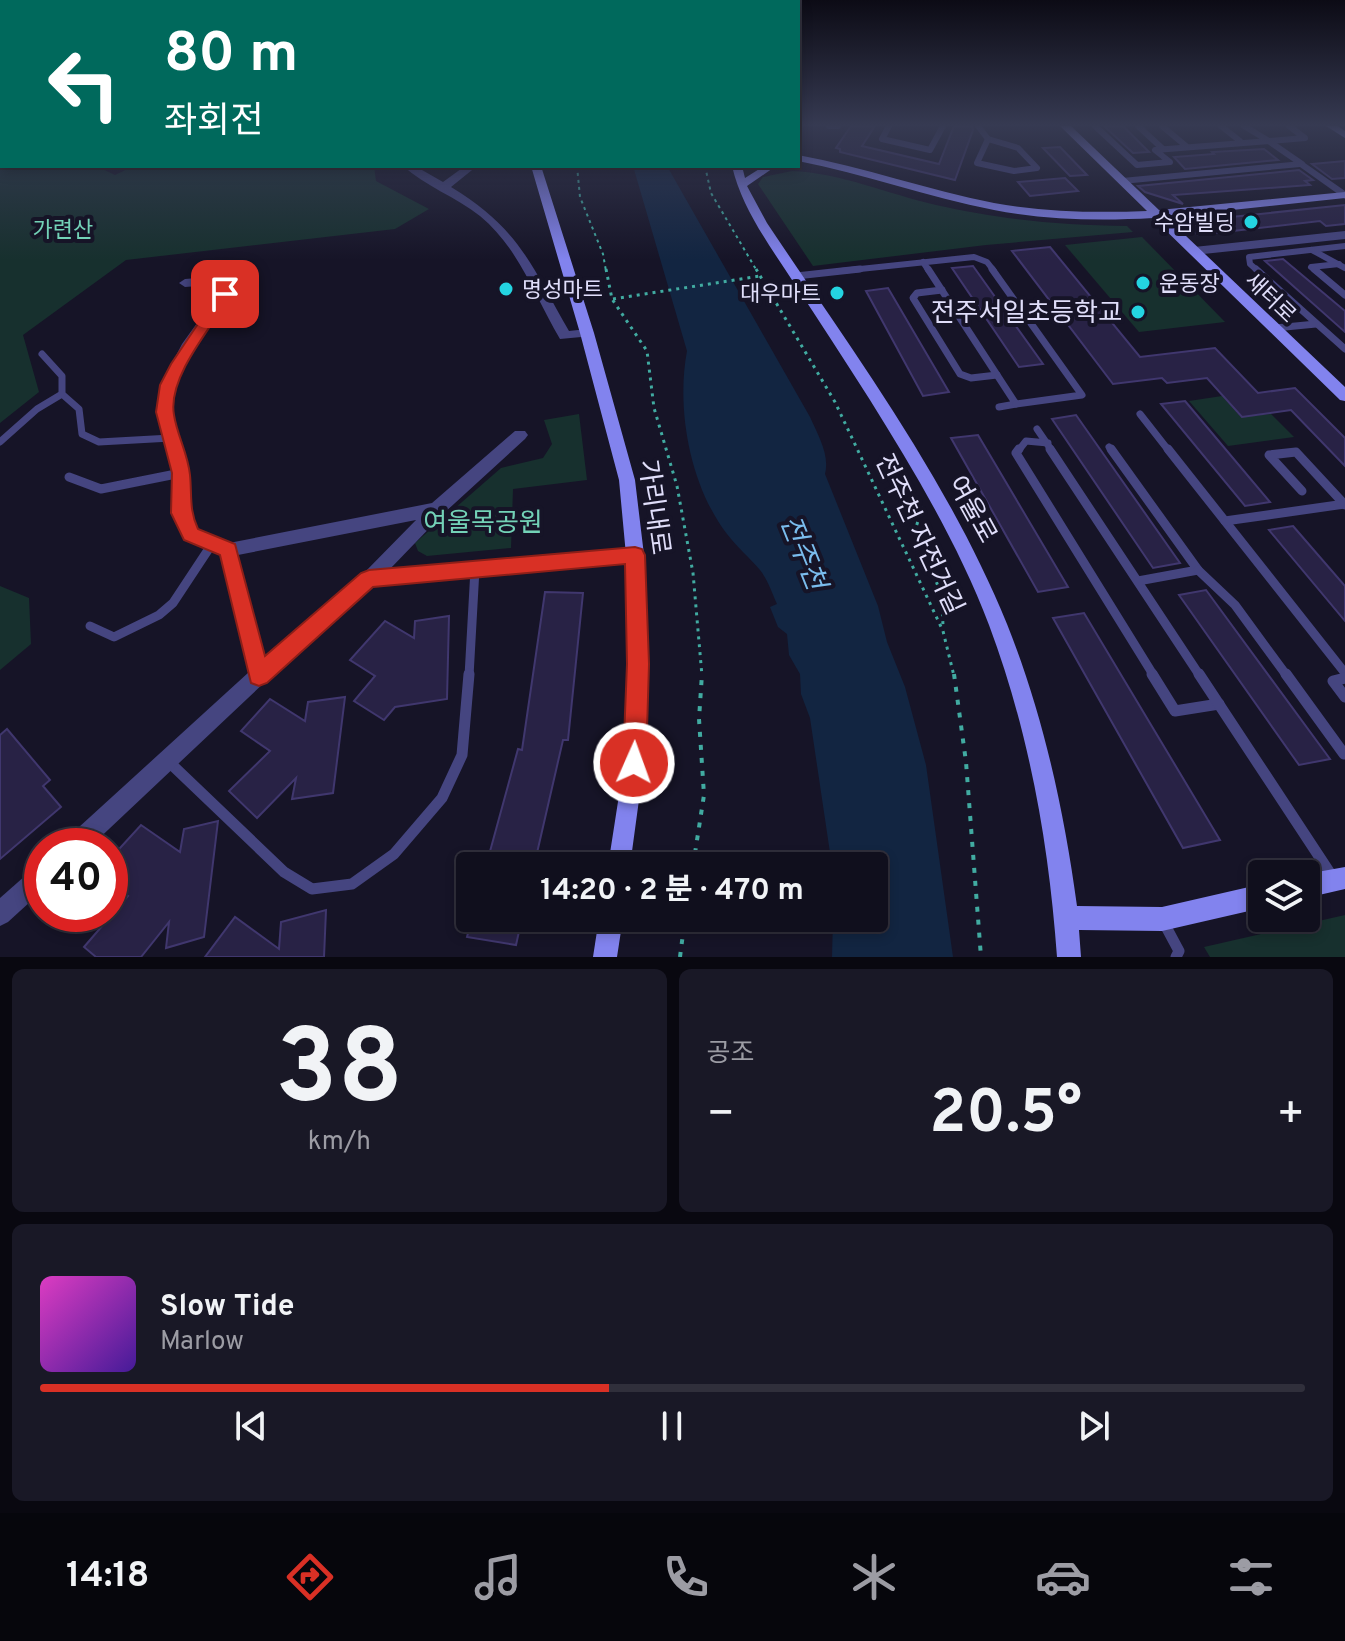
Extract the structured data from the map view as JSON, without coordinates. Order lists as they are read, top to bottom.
{
  "streets": {
    "street": ["새터로", "가리내로", "여울로"],
    "path": ["전주천 자전거길"]
  },
  "water": ["전주천"],
  "parks": ["가련산", "여울목공원"],
  "places": [
    "수암빌딩",
    "운동장",
    "명성마트",
    "대우마트",
    "전주서일초등학교"
  ],
  "page": {
    "turn": ["80 m", "좌회전"],
    "limit": "40",
    "trip": "14:20 · 2 분 · 470 m",
    "tile": [
      ["38", "km/h"],
      "공조"
    ],
    "heat": ["−", "20.5°", "+"],
    "song": ["Slow Tide", "Marlow"],
    "tabs": "14:18"
  }
}
